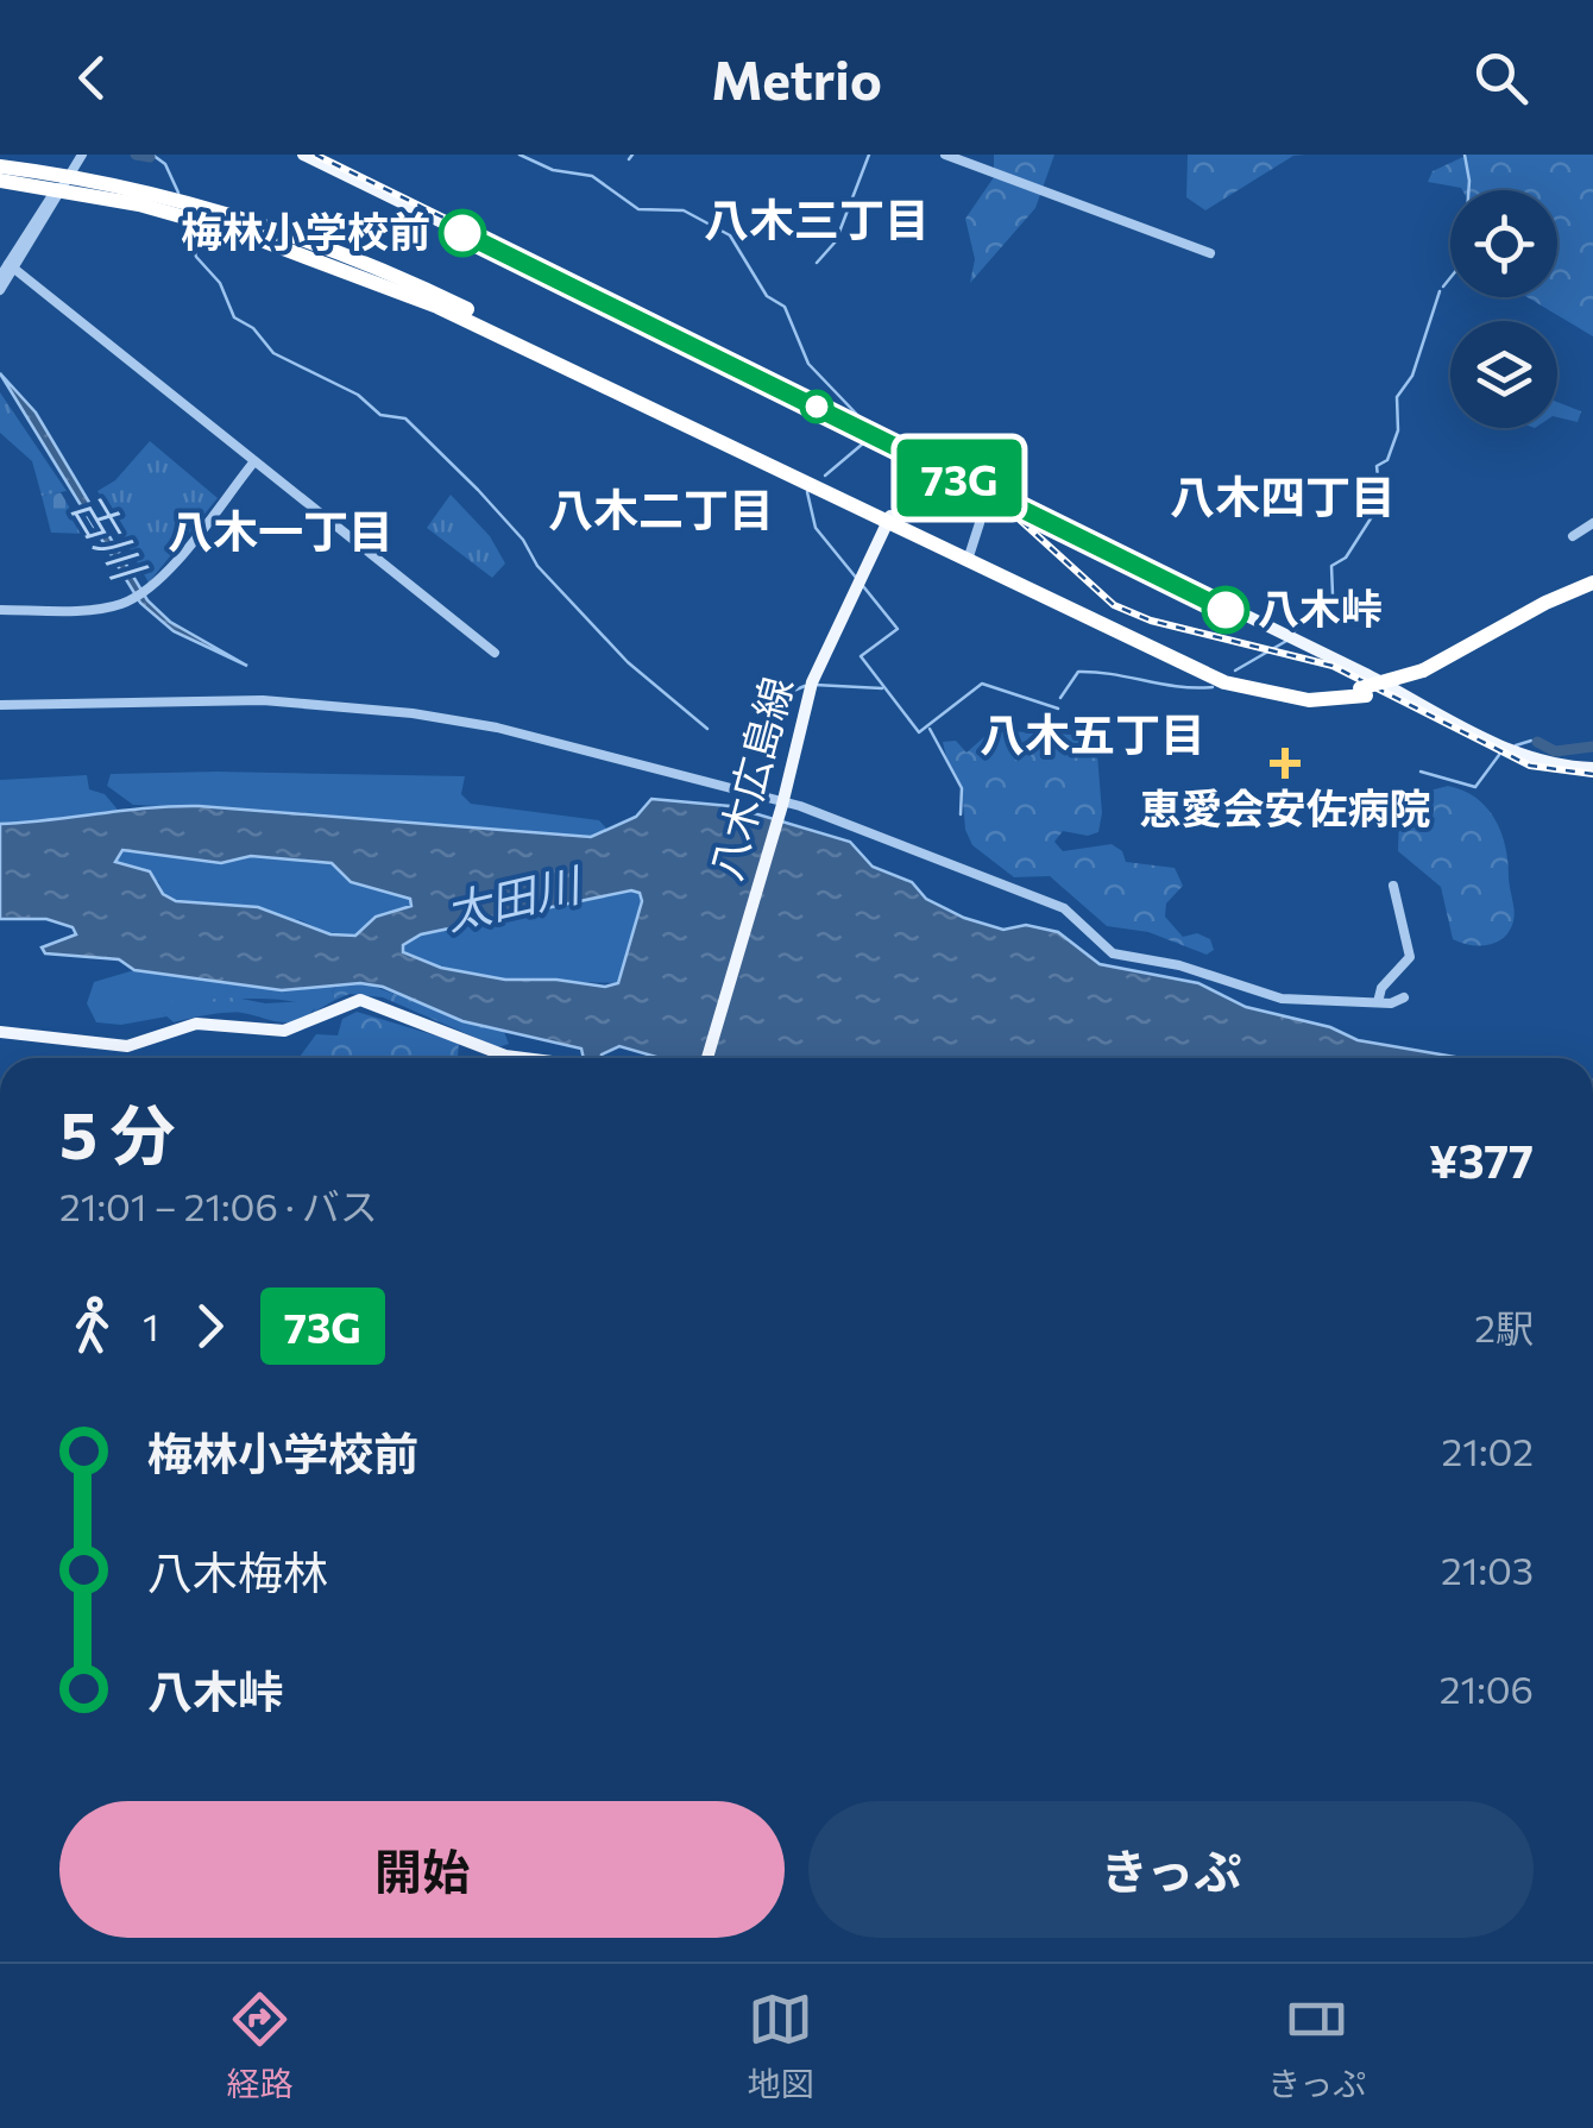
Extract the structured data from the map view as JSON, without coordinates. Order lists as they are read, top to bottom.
{
  "streets": {
    "main road": ["八木広島線"]
  },
  "districts": [
    "八木三丁目",
    "八木四丁目",
    "八木二丁目",
    "八木一丁目",
    "八木五丁目"
  ],
  "water": ["古川", "太田川"],
  "places": {
    "other": ["梅林小学校前", "八木峠"],
    "health": ["恵愛会安佐病院"]
  },
  "lines": ["bus line 73G"],
  "page": {
    "header": "Metrio",
    "on_map": "73G",
    "heading": ["5 分", "21:01 – 21:06 · バス", "¥377"],
    "legs": ["1", "73G", "2駅"],
    "list": [
      {
        "name": "梅林小学校前",
        "value": "21:02"
      },
      {
        "name": "八木梅林",
        "value": "21:03"
      },
      {
        "name": "八木峠",
        "value": "21:06"
      }
    ],
    "buttons": ["開始", "きっぷ"],
    "tabs": ["経路", "地図", "きっぷ"]
  }
}
